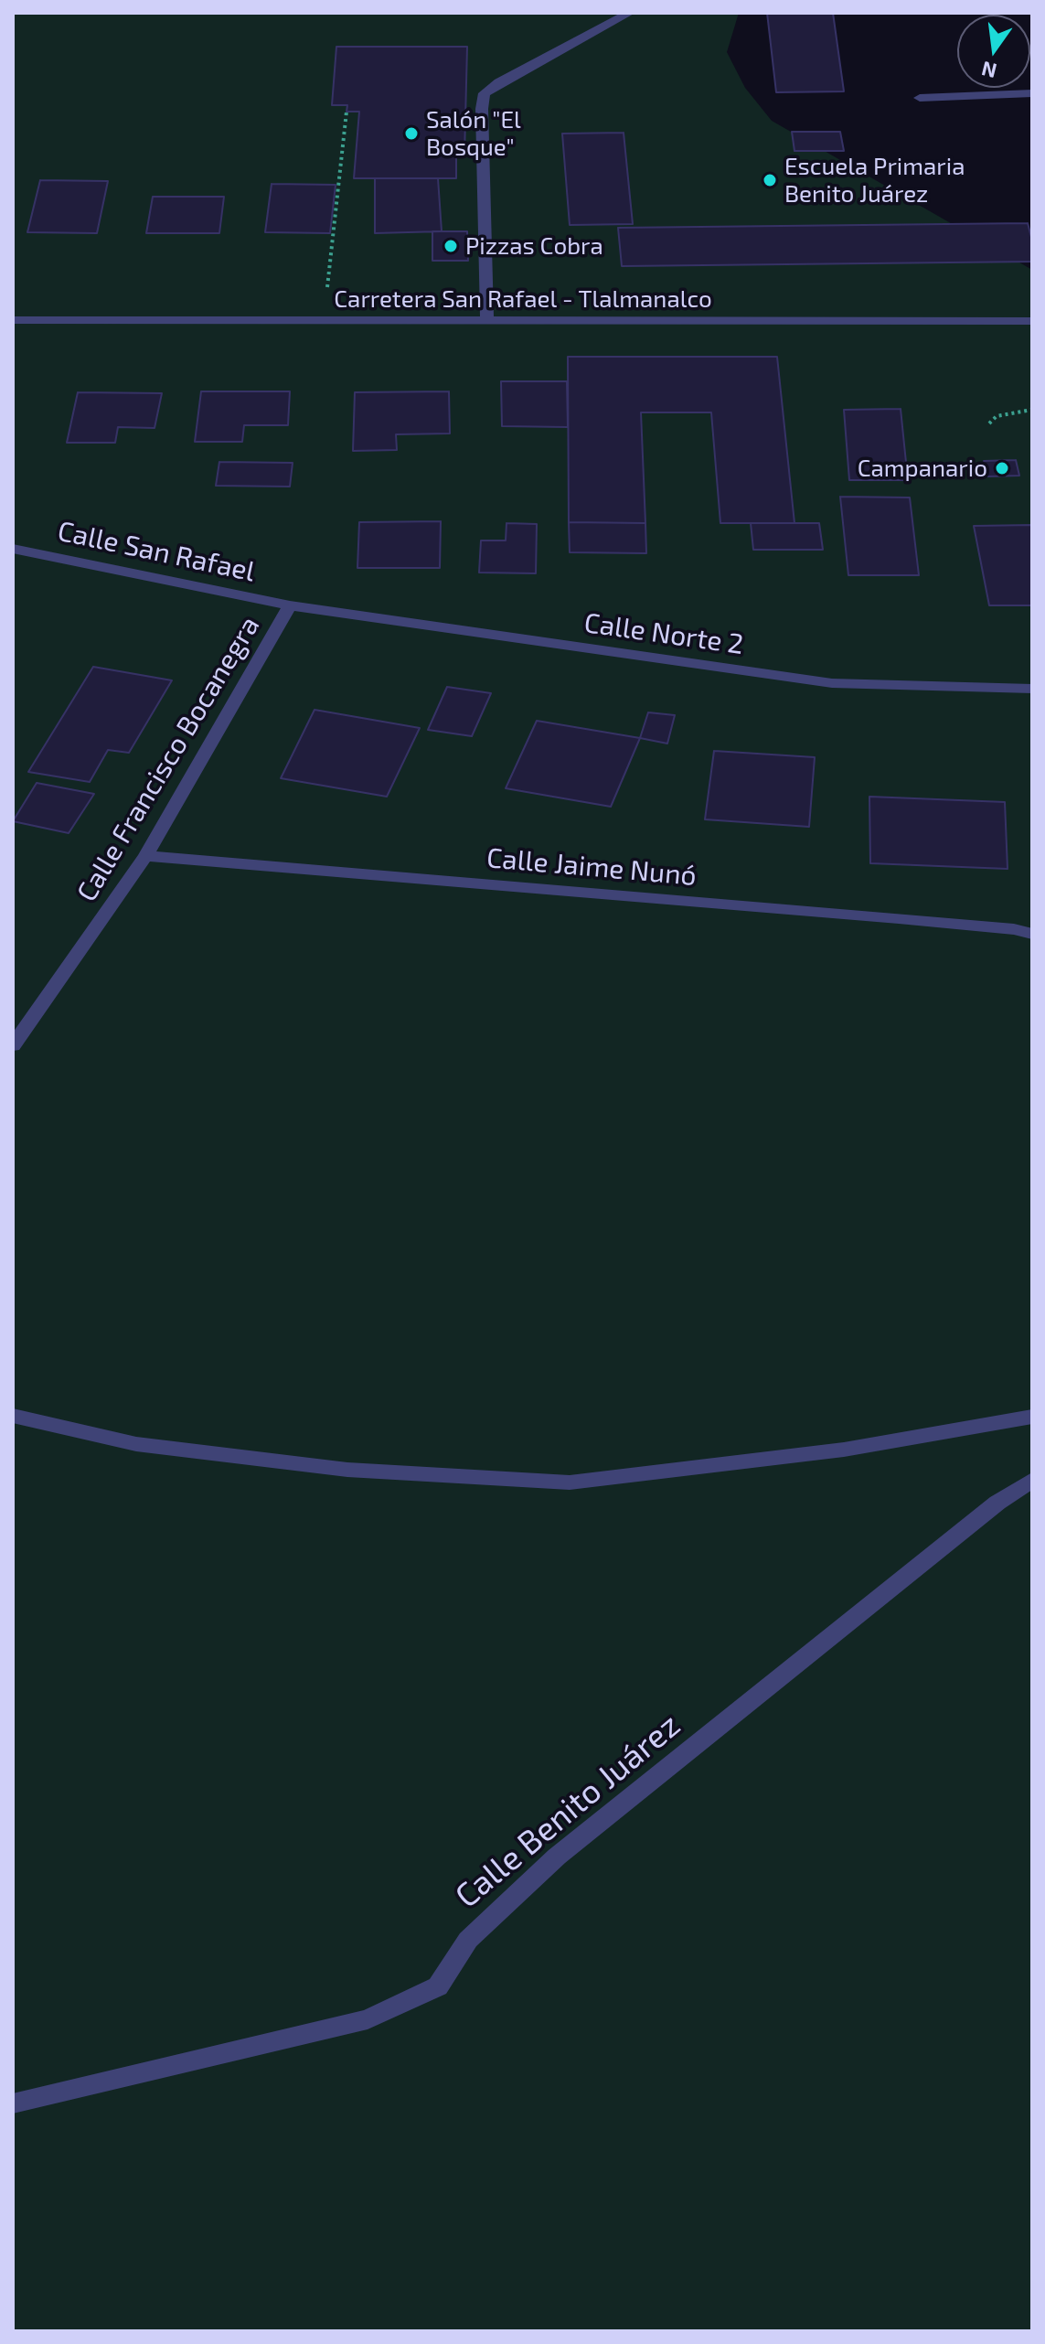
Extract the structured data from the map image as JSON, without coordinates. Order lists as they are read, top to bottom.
{
  "streets": {
    "street": [
      "Carretera San Rafael - Tlalmanalco",
      "Calle San Rafael",
      "Calle Norte 2",
      "Calle Francisco Bocanegra",
      "Calle Jaime Nunó",
      "Calle Benito Juárez"
    ]
  },
  "crossings": [
    ["Calle San Rafael", "Calle Norte 2"],
    ["Calle San Rafael", "Calle Francisco Bocanegra"],
    ["Calle Norte 2", "Calle Francisco Bocanegra"],
    ["Calle Francisco Bocanegra", "Calle Jaime Nunó"]
  ],
  "places": [
    "Salón \"El Bosque\"",
    "Escuela Primaria Benito Juárez",
    "Pizzas Cobra",
    "Campanario"
  ],
  "north": "bottom"
}
